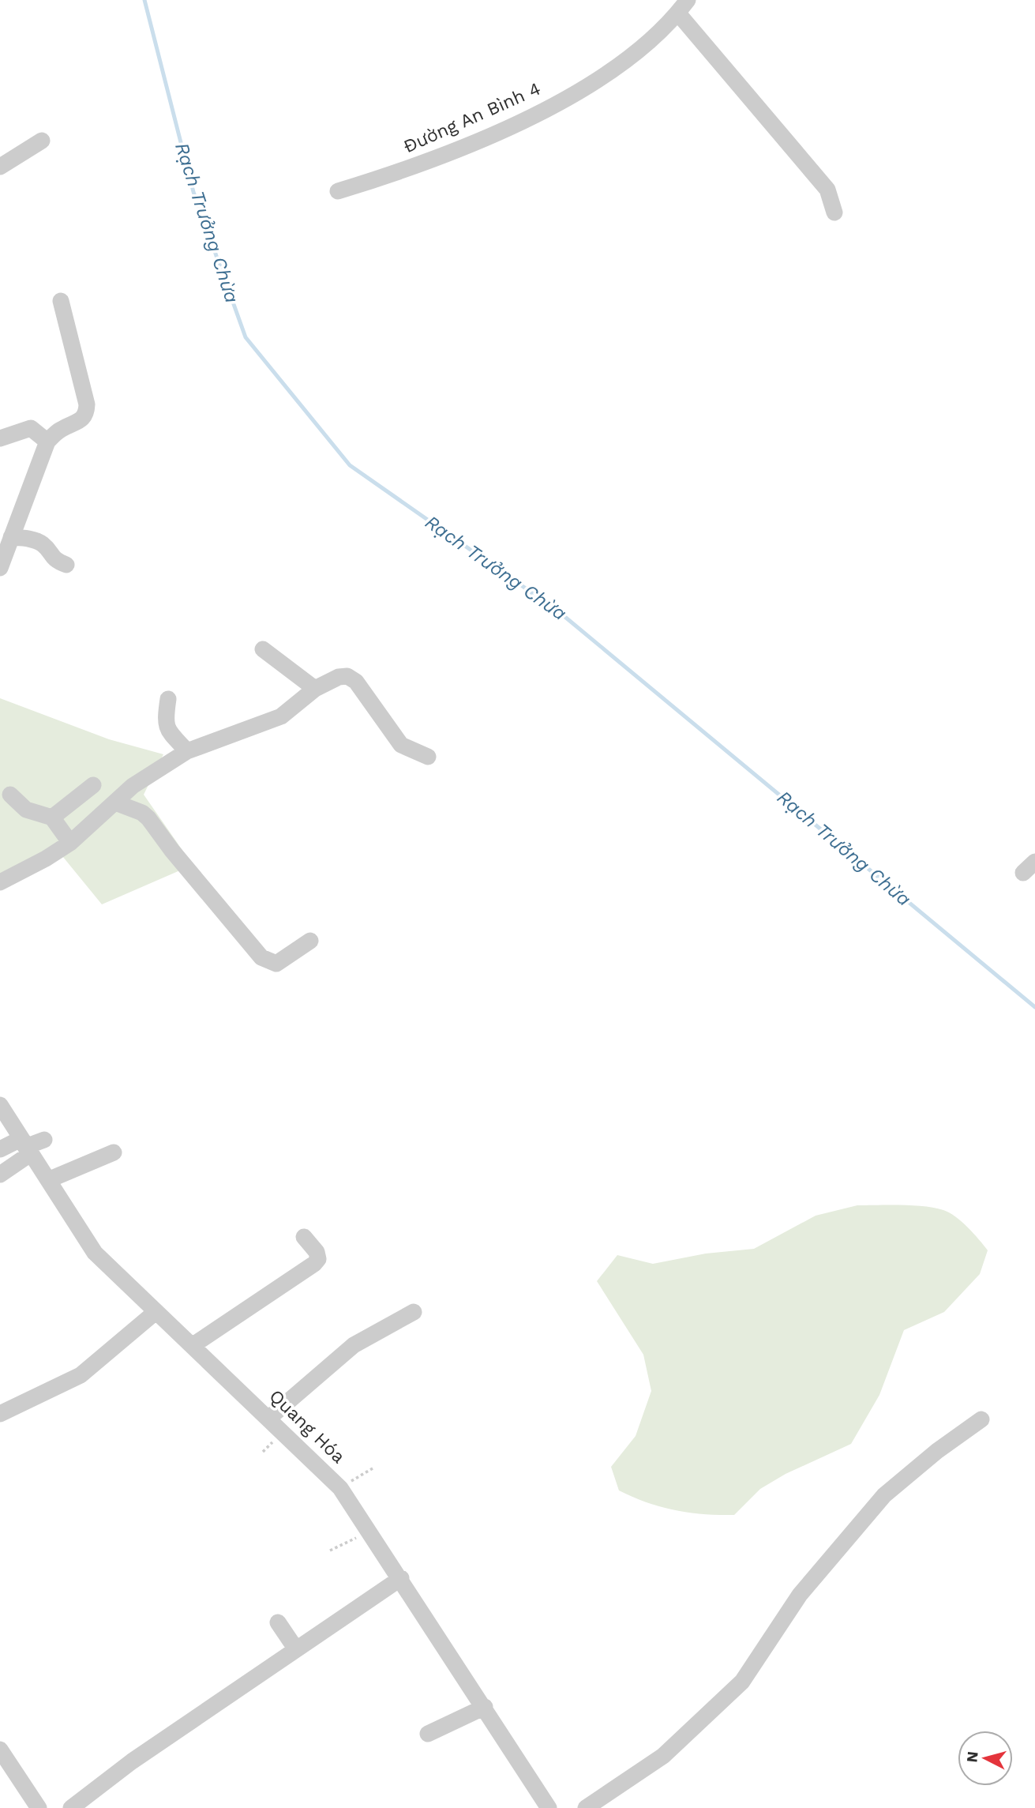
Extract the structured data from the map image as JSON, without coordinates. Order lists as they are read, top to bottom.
{
  "streets": {
    "street": ["Đường An Bình 4", "Quang Hóa"]
  },
  "water": ["Rạch Trưởng Chừa"],
  "north": "left"
}
